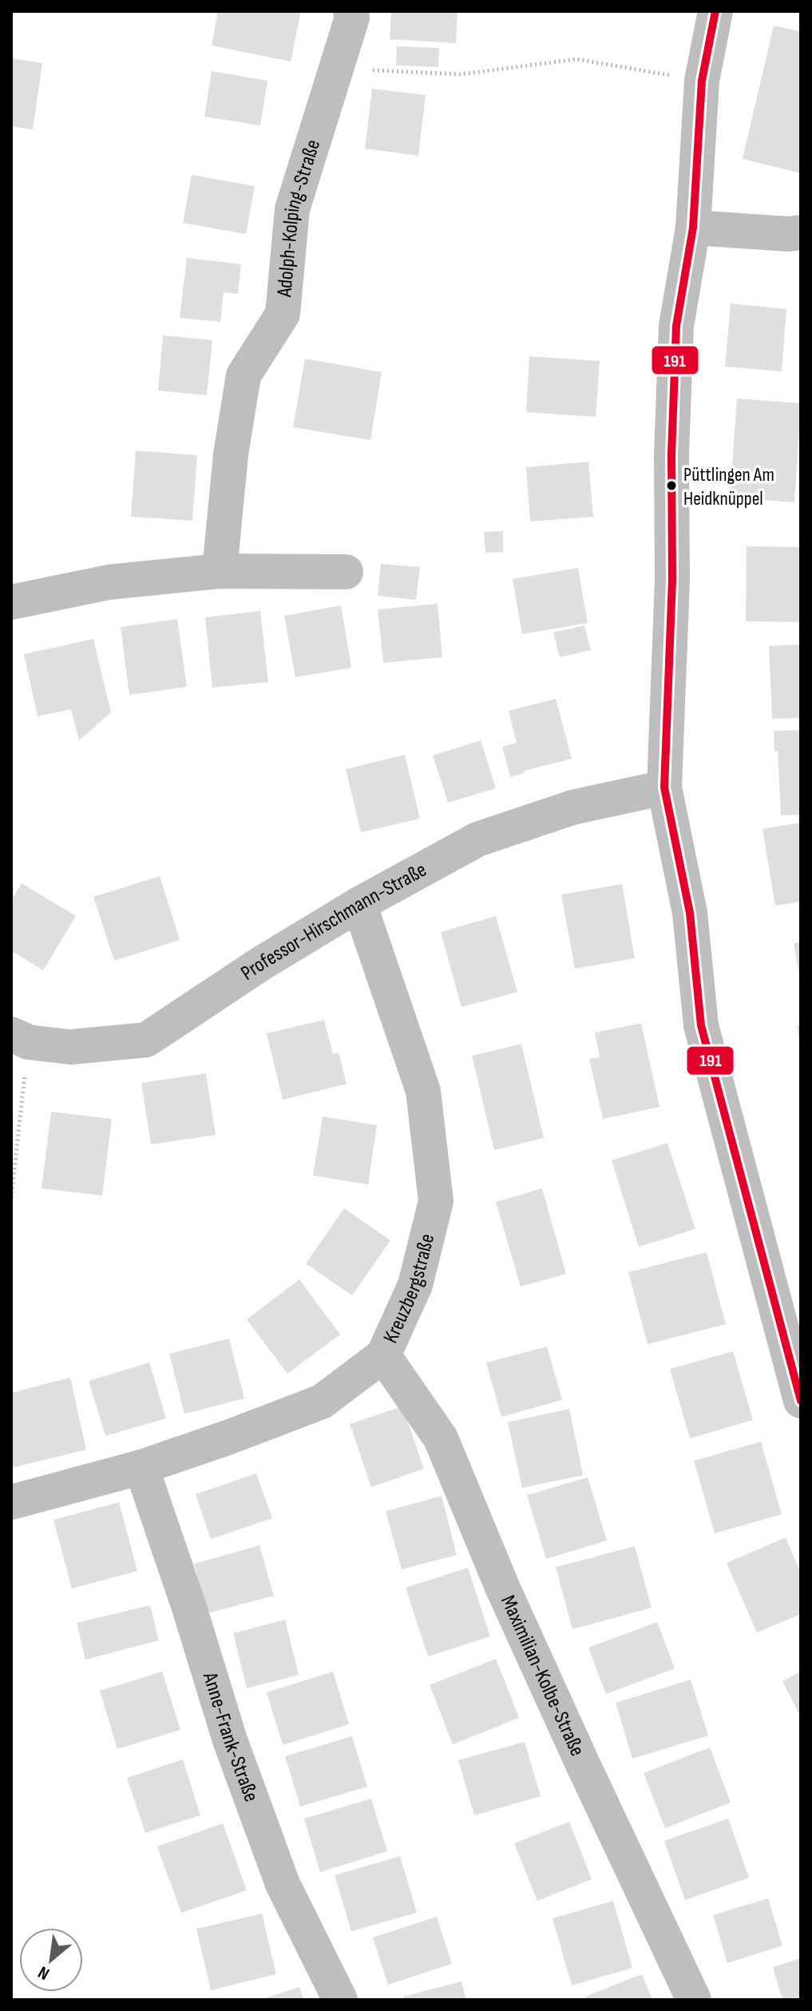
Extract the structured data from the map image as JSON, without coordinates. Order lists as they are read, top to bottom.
{
  "streets": {
    "street": [
      "Adolph-Kolping-Straße",
      "Professor-Hirschmann-Straße",
      "Kreuzbergstraße",
      "Maximilian-Kolbe-Straße",
      "Anne-Frank-Straße"
    ]
  },
  "crossings": [
    ["Professor-Hirschmann-Straße", "Kreuzbergstraße"],
    ["Kreuzbergstraße", "Maximilian-Kolbe-Straße"],
    ["Kreuzbergstraße", "Anne-Frank-Straße"]
  ],
  "places": ["Püttlingen Am Heidknüppel"],
  "lines": ["transit line 191"],
  "north": "bottom left"
}
